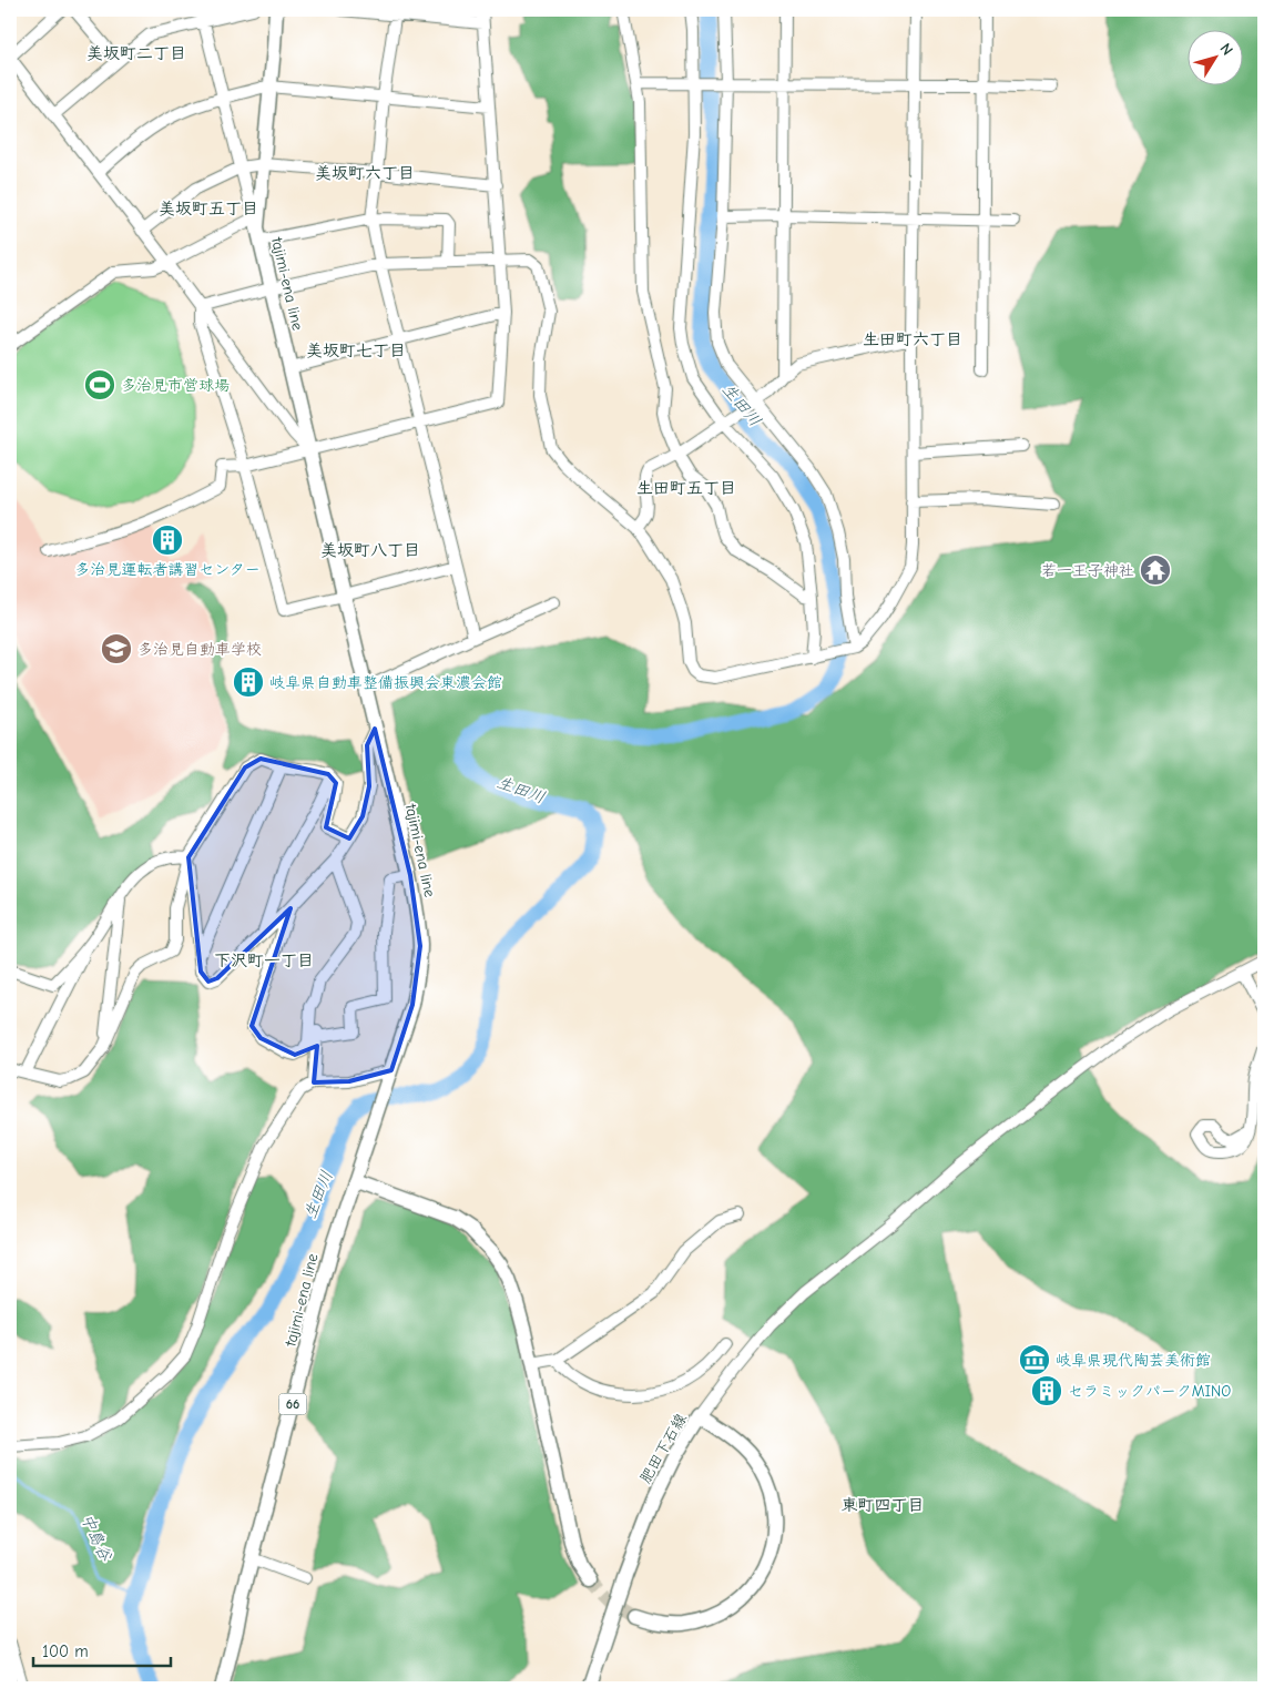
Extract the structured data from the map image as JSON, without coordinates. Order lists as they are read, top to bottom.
{
  "streets": {
    "main road": ["tajimi-ena line", "66", "肥田下石線"]
  },
  "districts": [
    "美坂町二丁目",
    "美坂町六丁目",
    "美坂町五丁目",
    "生田町六丁目",
    "美坂町七丁目",
    "生田町五丁目",
    "美坂町八丁目",
    "下沢町一丁目",
    "東町四丁目"
  ],
  "water": ["生田川", "中島谷"],
  "places": {
    "sports": ["多治見市営球場"],
    "building": ["多治見運転者講習センター", "岐阜県自動車整備振興会東濃会館", "セラミックパークMINO"],
    "temple": ["若一王子神社"],
    "school or university": ["多治見自動車学校"],
    "museum": ["岐阜県現代陶芸美術館"]
  },
  "scale_bar": "100 m",
  "north": "top right"
}
